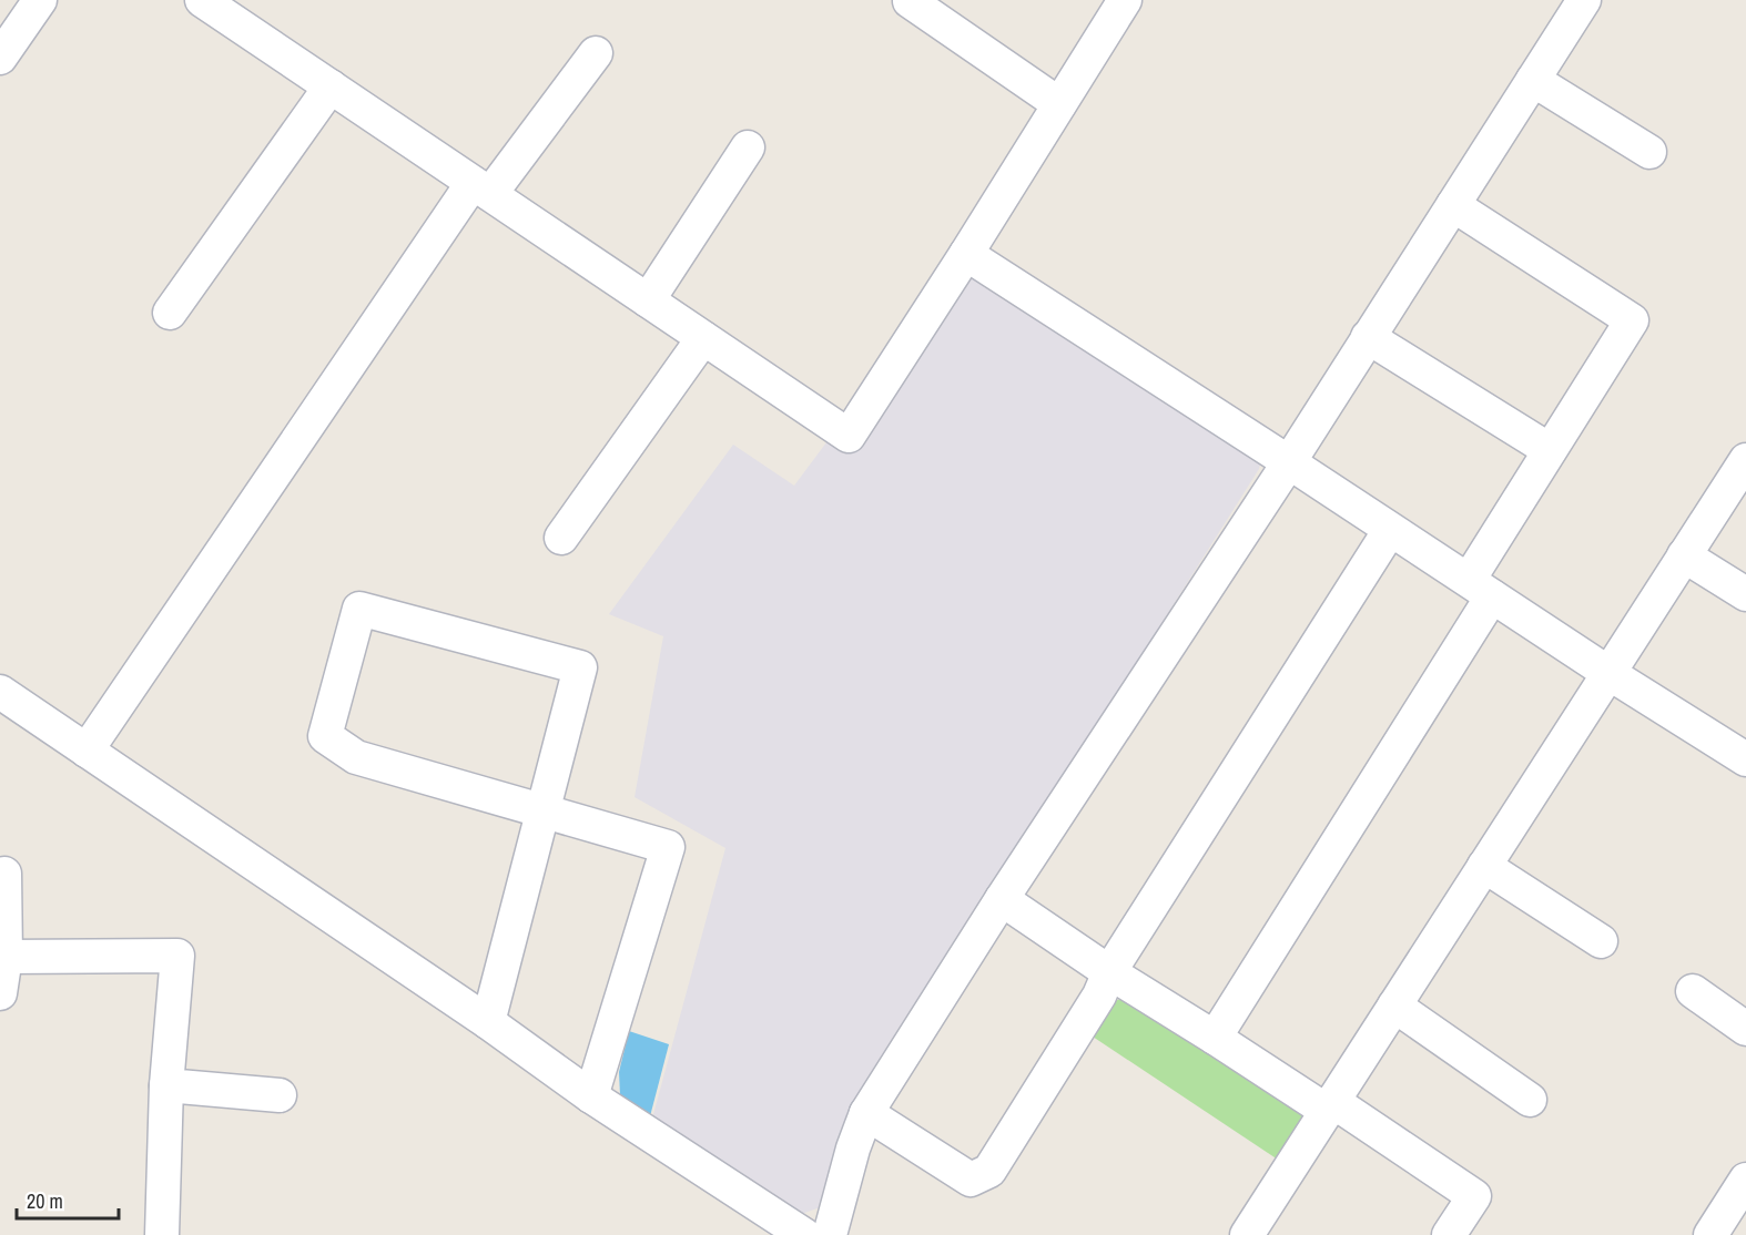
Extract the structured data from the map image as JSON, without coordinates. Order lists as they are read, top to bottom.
{
  "scale_bar": "20 m"
}
